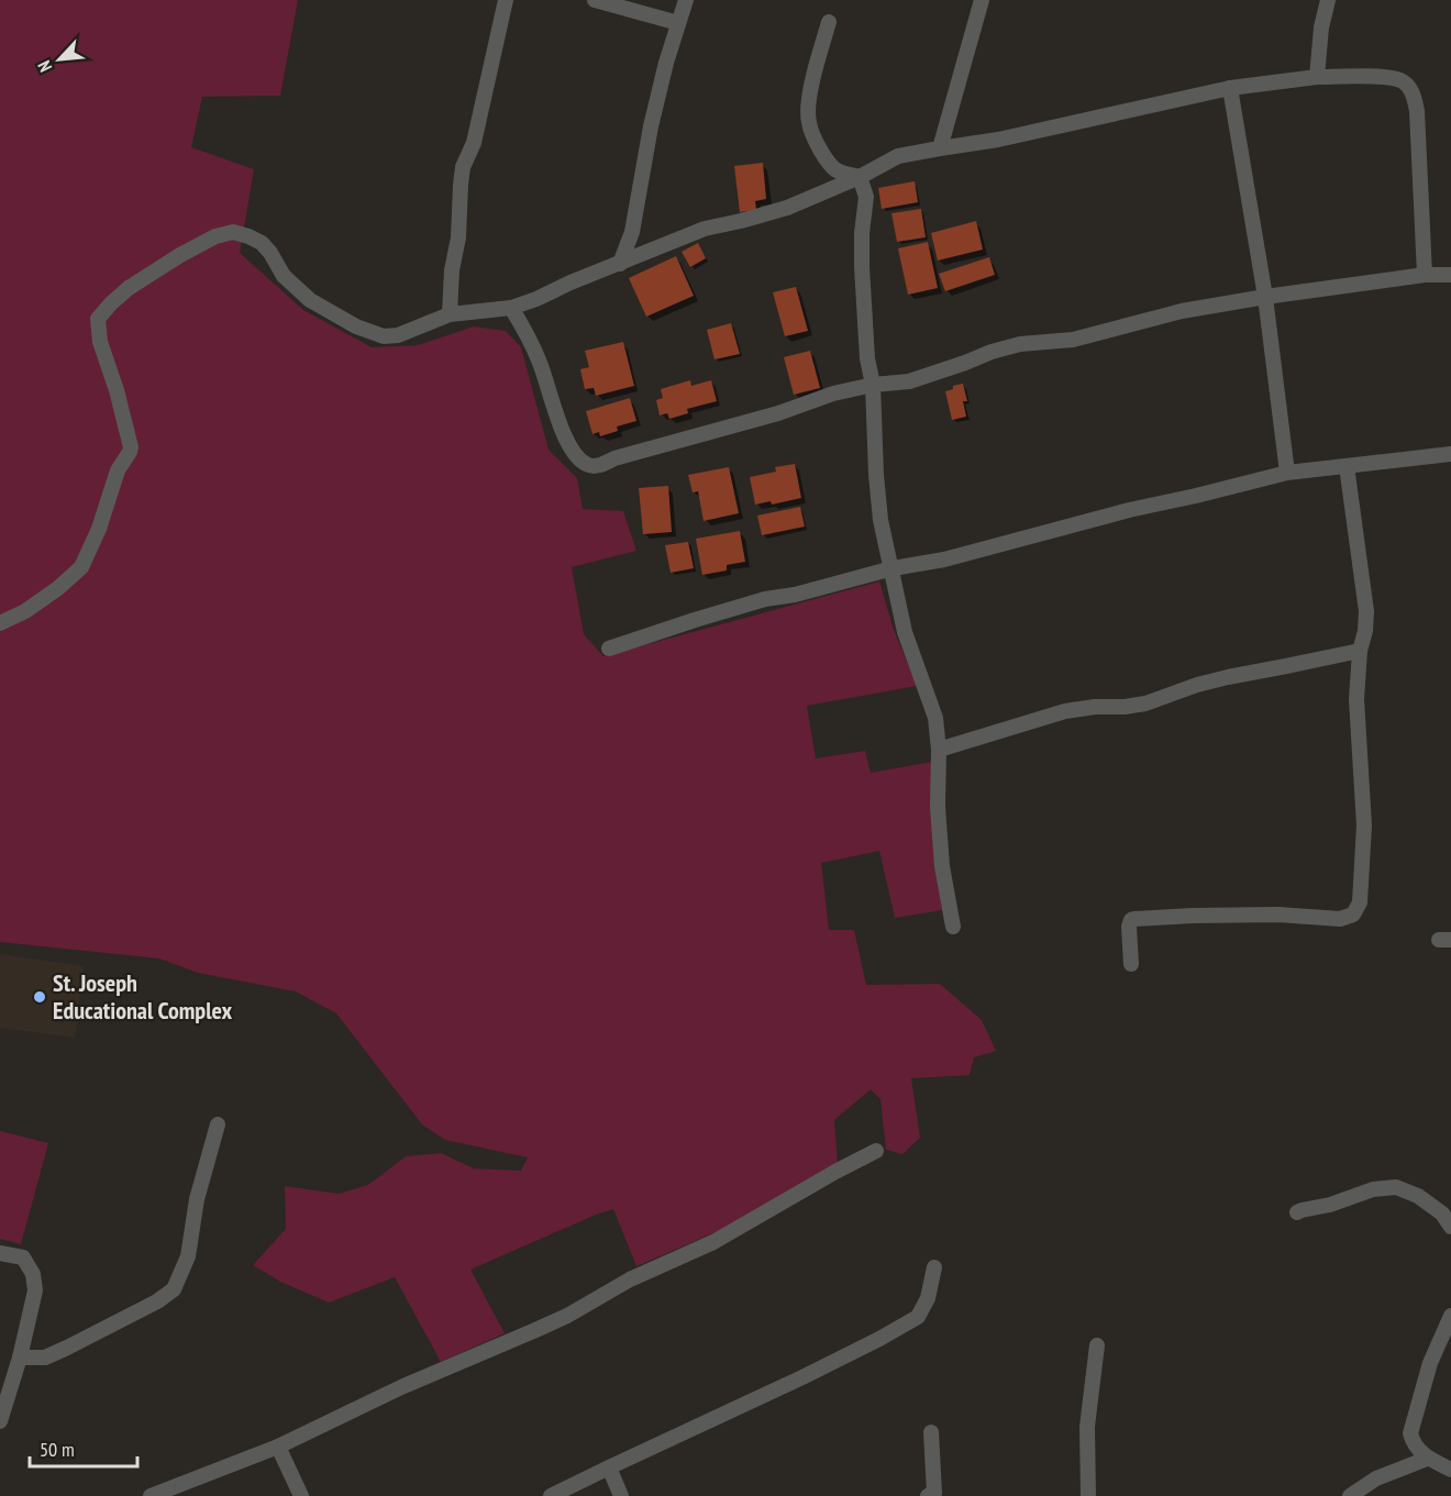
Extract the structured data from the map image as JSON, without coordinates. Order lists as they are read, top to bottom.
{
  "places": ["St. Joseph Educational Complex"],
  "scale_bar": "50 m",
  "north": "bottom left"
}
